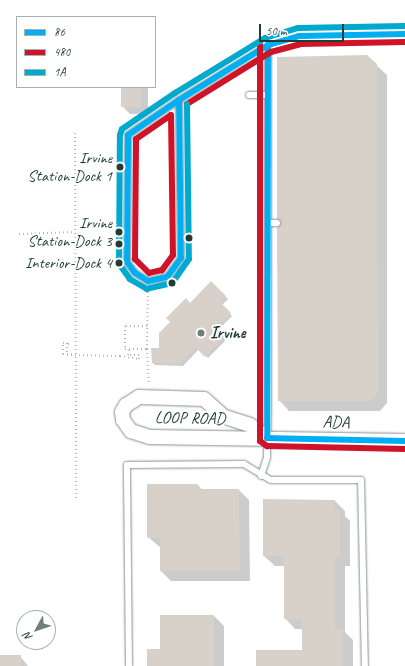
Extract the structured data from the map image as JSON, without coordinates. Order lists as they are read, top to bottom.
{
  "streets": {
    "street": ["LOOP ROAD", "ADA"]
  },
  "crossings": [
    ["LOOP ROAD", "ADA"]
  ],
  "places": [
    "Irvine Station-Dock 1",
    "Irvine Station-Dock 3",
    "Interior-Dock 4",
    "Irvine"
  ],
  "lines": ["transit line 1A", "transit line 86", "transit line 480"],
  "legend": ["86", "480", "1A"],
  "scale_bar": "50 m",
  "north": "bottom left"
}
